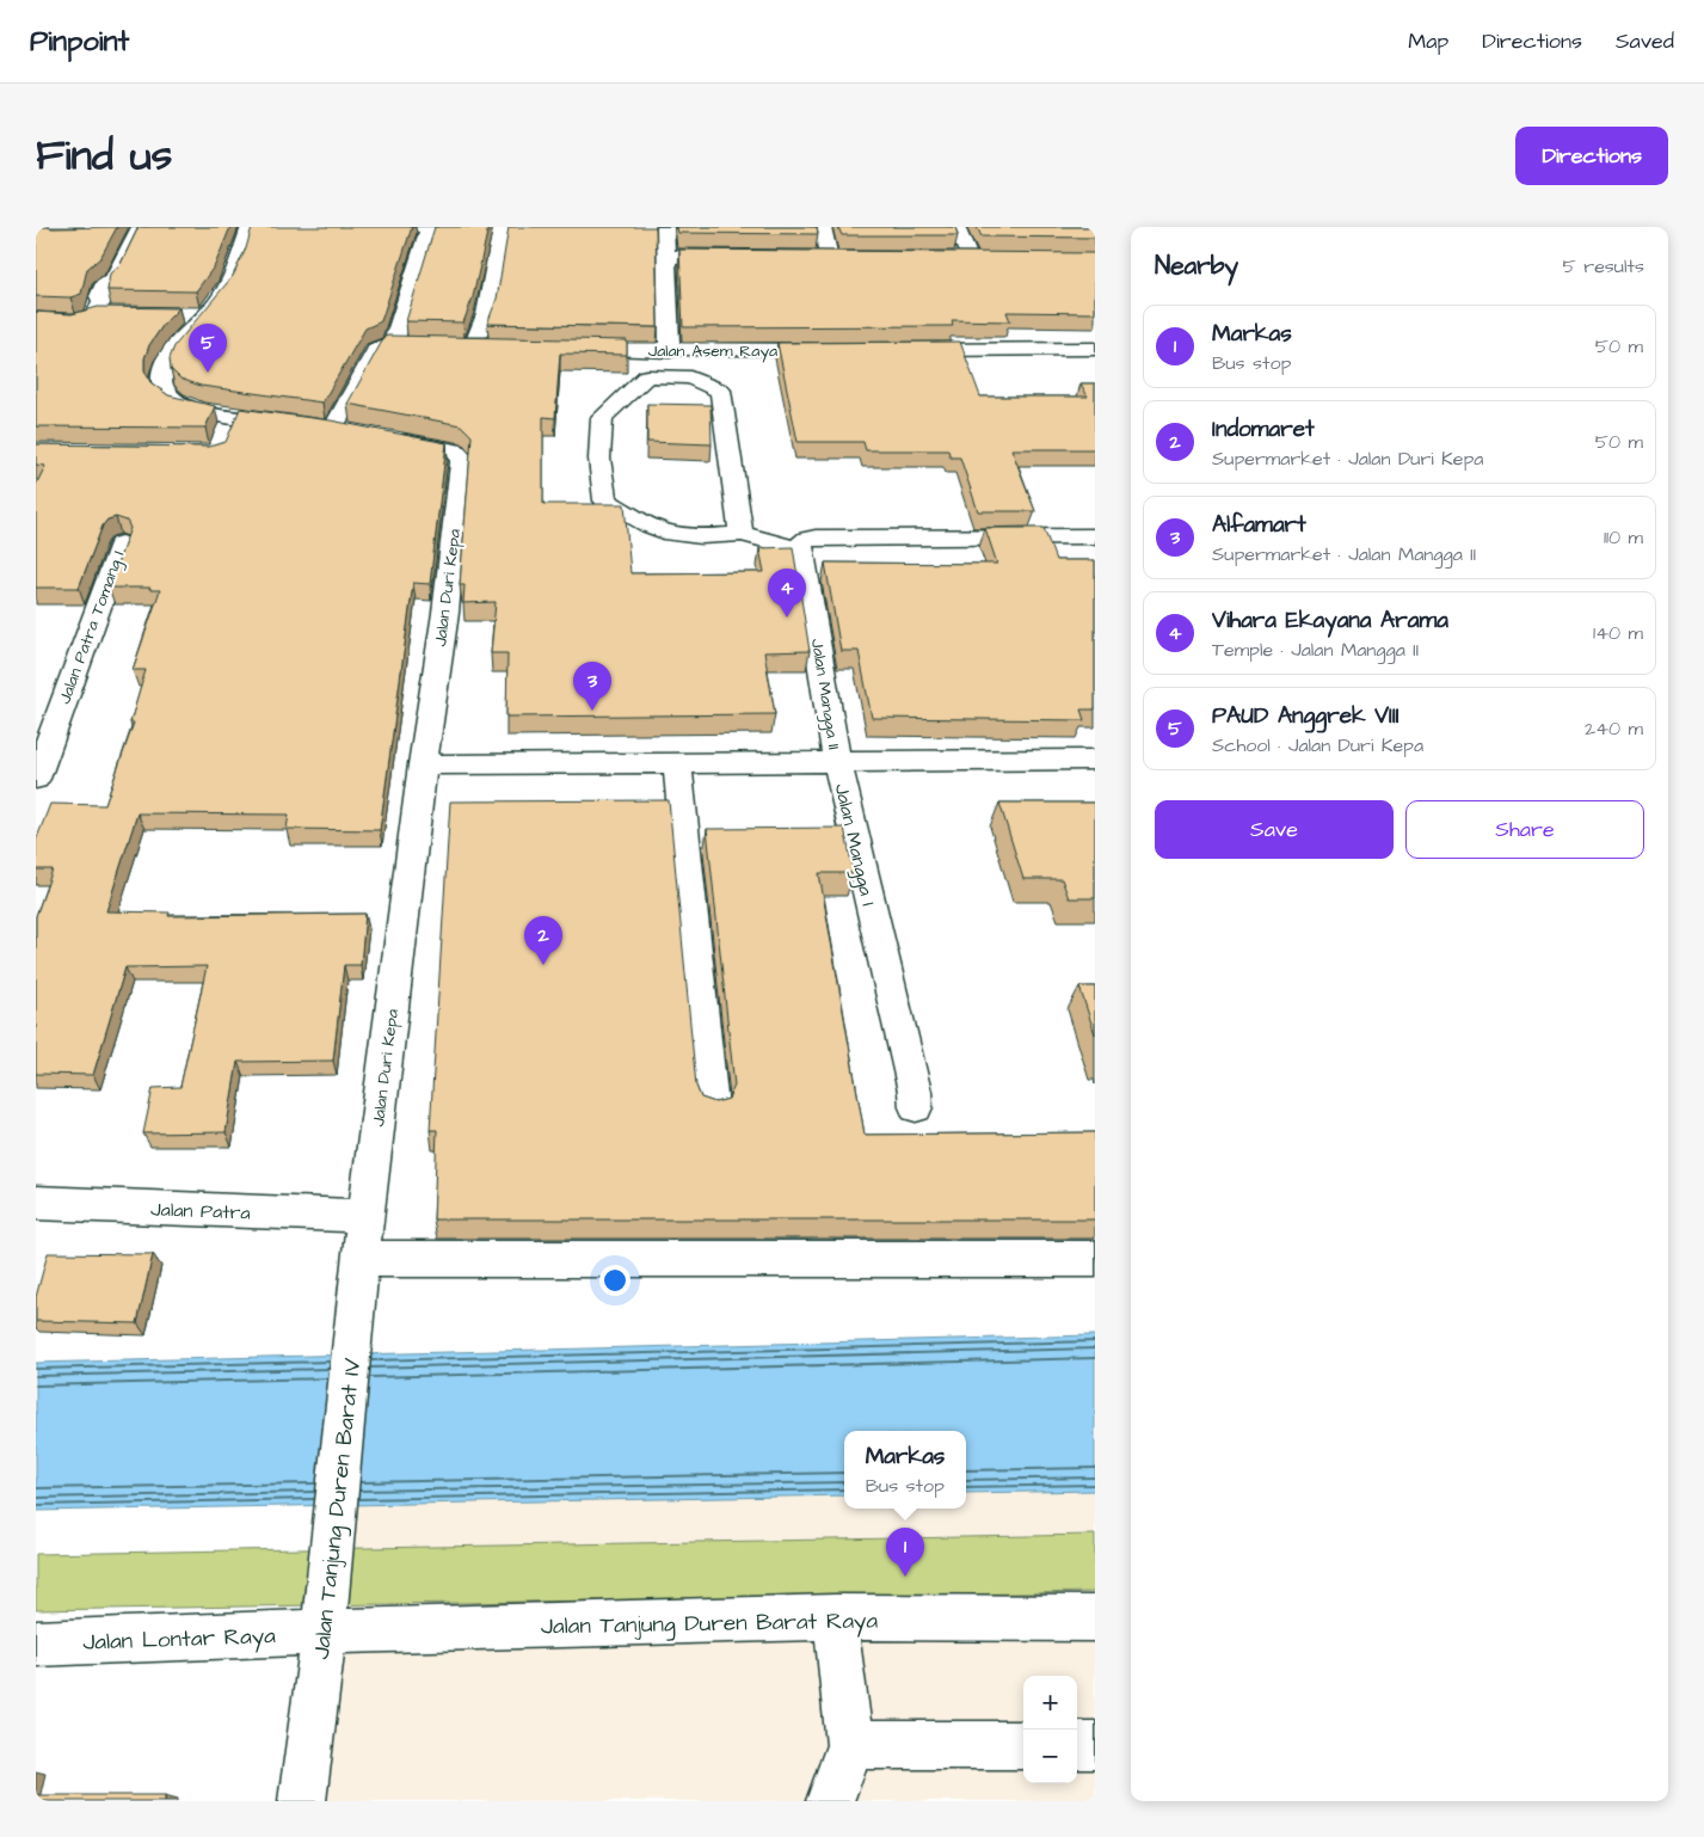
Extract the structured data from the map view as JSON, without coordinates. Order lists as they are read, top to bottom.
{
  "streets": {
    "street": [
      "Jalan Asem Raya",
      "Jalan Duri Kepa",
      "Jalan Patra Tomang I",
      "Jalan Mangga II",
      "Jalan Mangga I",
      "Jalan Patra",
      "Jalan Tanjung Duren Barat IV",
      "Jalan Tanjung Duren Barat Raya",
      "Jalan Lontar Raya"
    ]
  },
  "crossings": [
    ["Jalan Duri Kepa", "Jalan Mangga II"],
    ["Jalan Duri Kepa", "Jalan Patra"],
    ["Jalan Duri Kepa", "Jalan Tanjung Duren Barat IV"],
    ["Jalan Mangga II", "Jalan Mangga I"],
    ["Jalan Patra", "Jalan Tanjung Duren Barat IV"],
    ["Jalan Tanjung Duren Barat IV", "Jalan Tanjung Duren Barat Raya"],
    ["Jalan Tanjung Duren Barat IV", "Jalan Lontar Raya"],
    ["Jalan Tanjung Duren Barat Raya", "Jalan Lontar Raya"]
  ],
  "page": {
    "header": "Pinpoint",
    "nav": ["Map", "Directions", "Saved"],
    "title": "Find us",
    "buttons": [
      "Directions",
      ["Save", "Share"]
    ],
    "heading": ["Nearby", "5 results"],
    "list": [
      {
        "mark": "1",
        "name": "Markas",
        "note": "Bus stop",
        "value": "50 m"
      },
      {
        "mark": "2",
        "name": "Indomaret",
        "note": "Supermarket · Jalan Duri Kepa",
        "value": "50 m"
      },
      {
        "mark": "3",
        "name": "Alfamart",
        "note": "Supermarket · Jalan Mangga II",
        "value": "110 m"
      },
      {
        "mark": "4",
        "name": "Vihara Ekayana Arama",
        "note": "Temple · Jalan Mangga II",
        "value": "140 m"
      },
      {
        "mark": "5",
        "name": "PAUD Anggrek VIII",
        "note": "School · Jalan Duri Kepa",
        "value": "240 m"
      }
    ],
    "pins": [
      "5",
      "4",
      "3",
      "2",
      "1"
    ],
    "popup": ["Markas", "Bus stop"],
    "map_buttons": ["+", "−"]
  }
}
